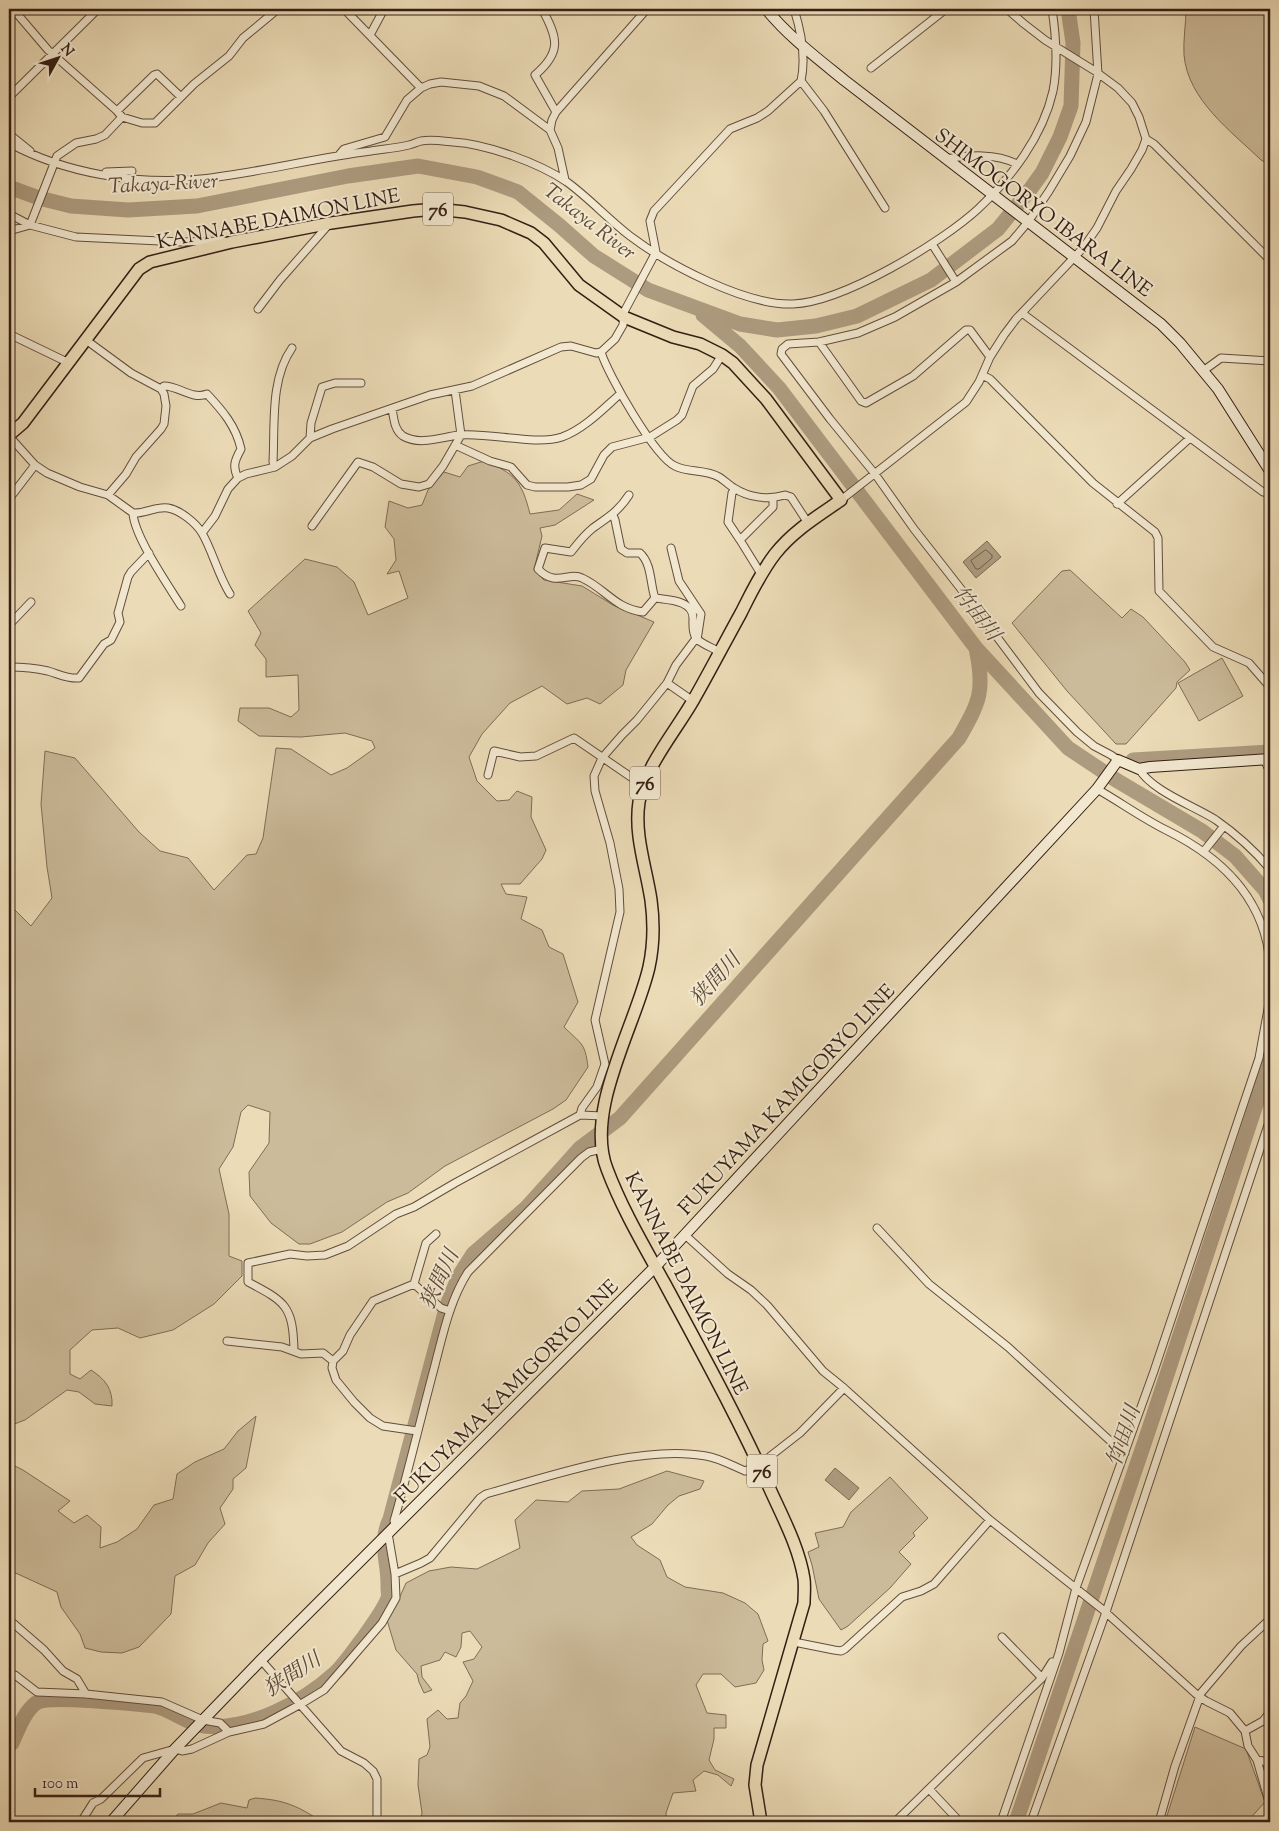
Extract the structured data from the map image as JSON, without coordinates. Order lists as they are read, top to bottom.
{
  "streets": {
    "main road": [
      "76",
      "SHIMOGORYO IBARA LINE",
      "KANNABE DAIMON LINE",
      "FUKUYAMA KAMIGORYO LINE"
    ]
  },
  "crossings": [
    ["KANNABE DAIMON LINE", "FUKUYAMA KAMIGORYO LINE"]
  ],
  "water": ["Takaya River", "竹田川", "狭間川"],
  "scale_bar": "100 m",
  "north": "top right"
}
